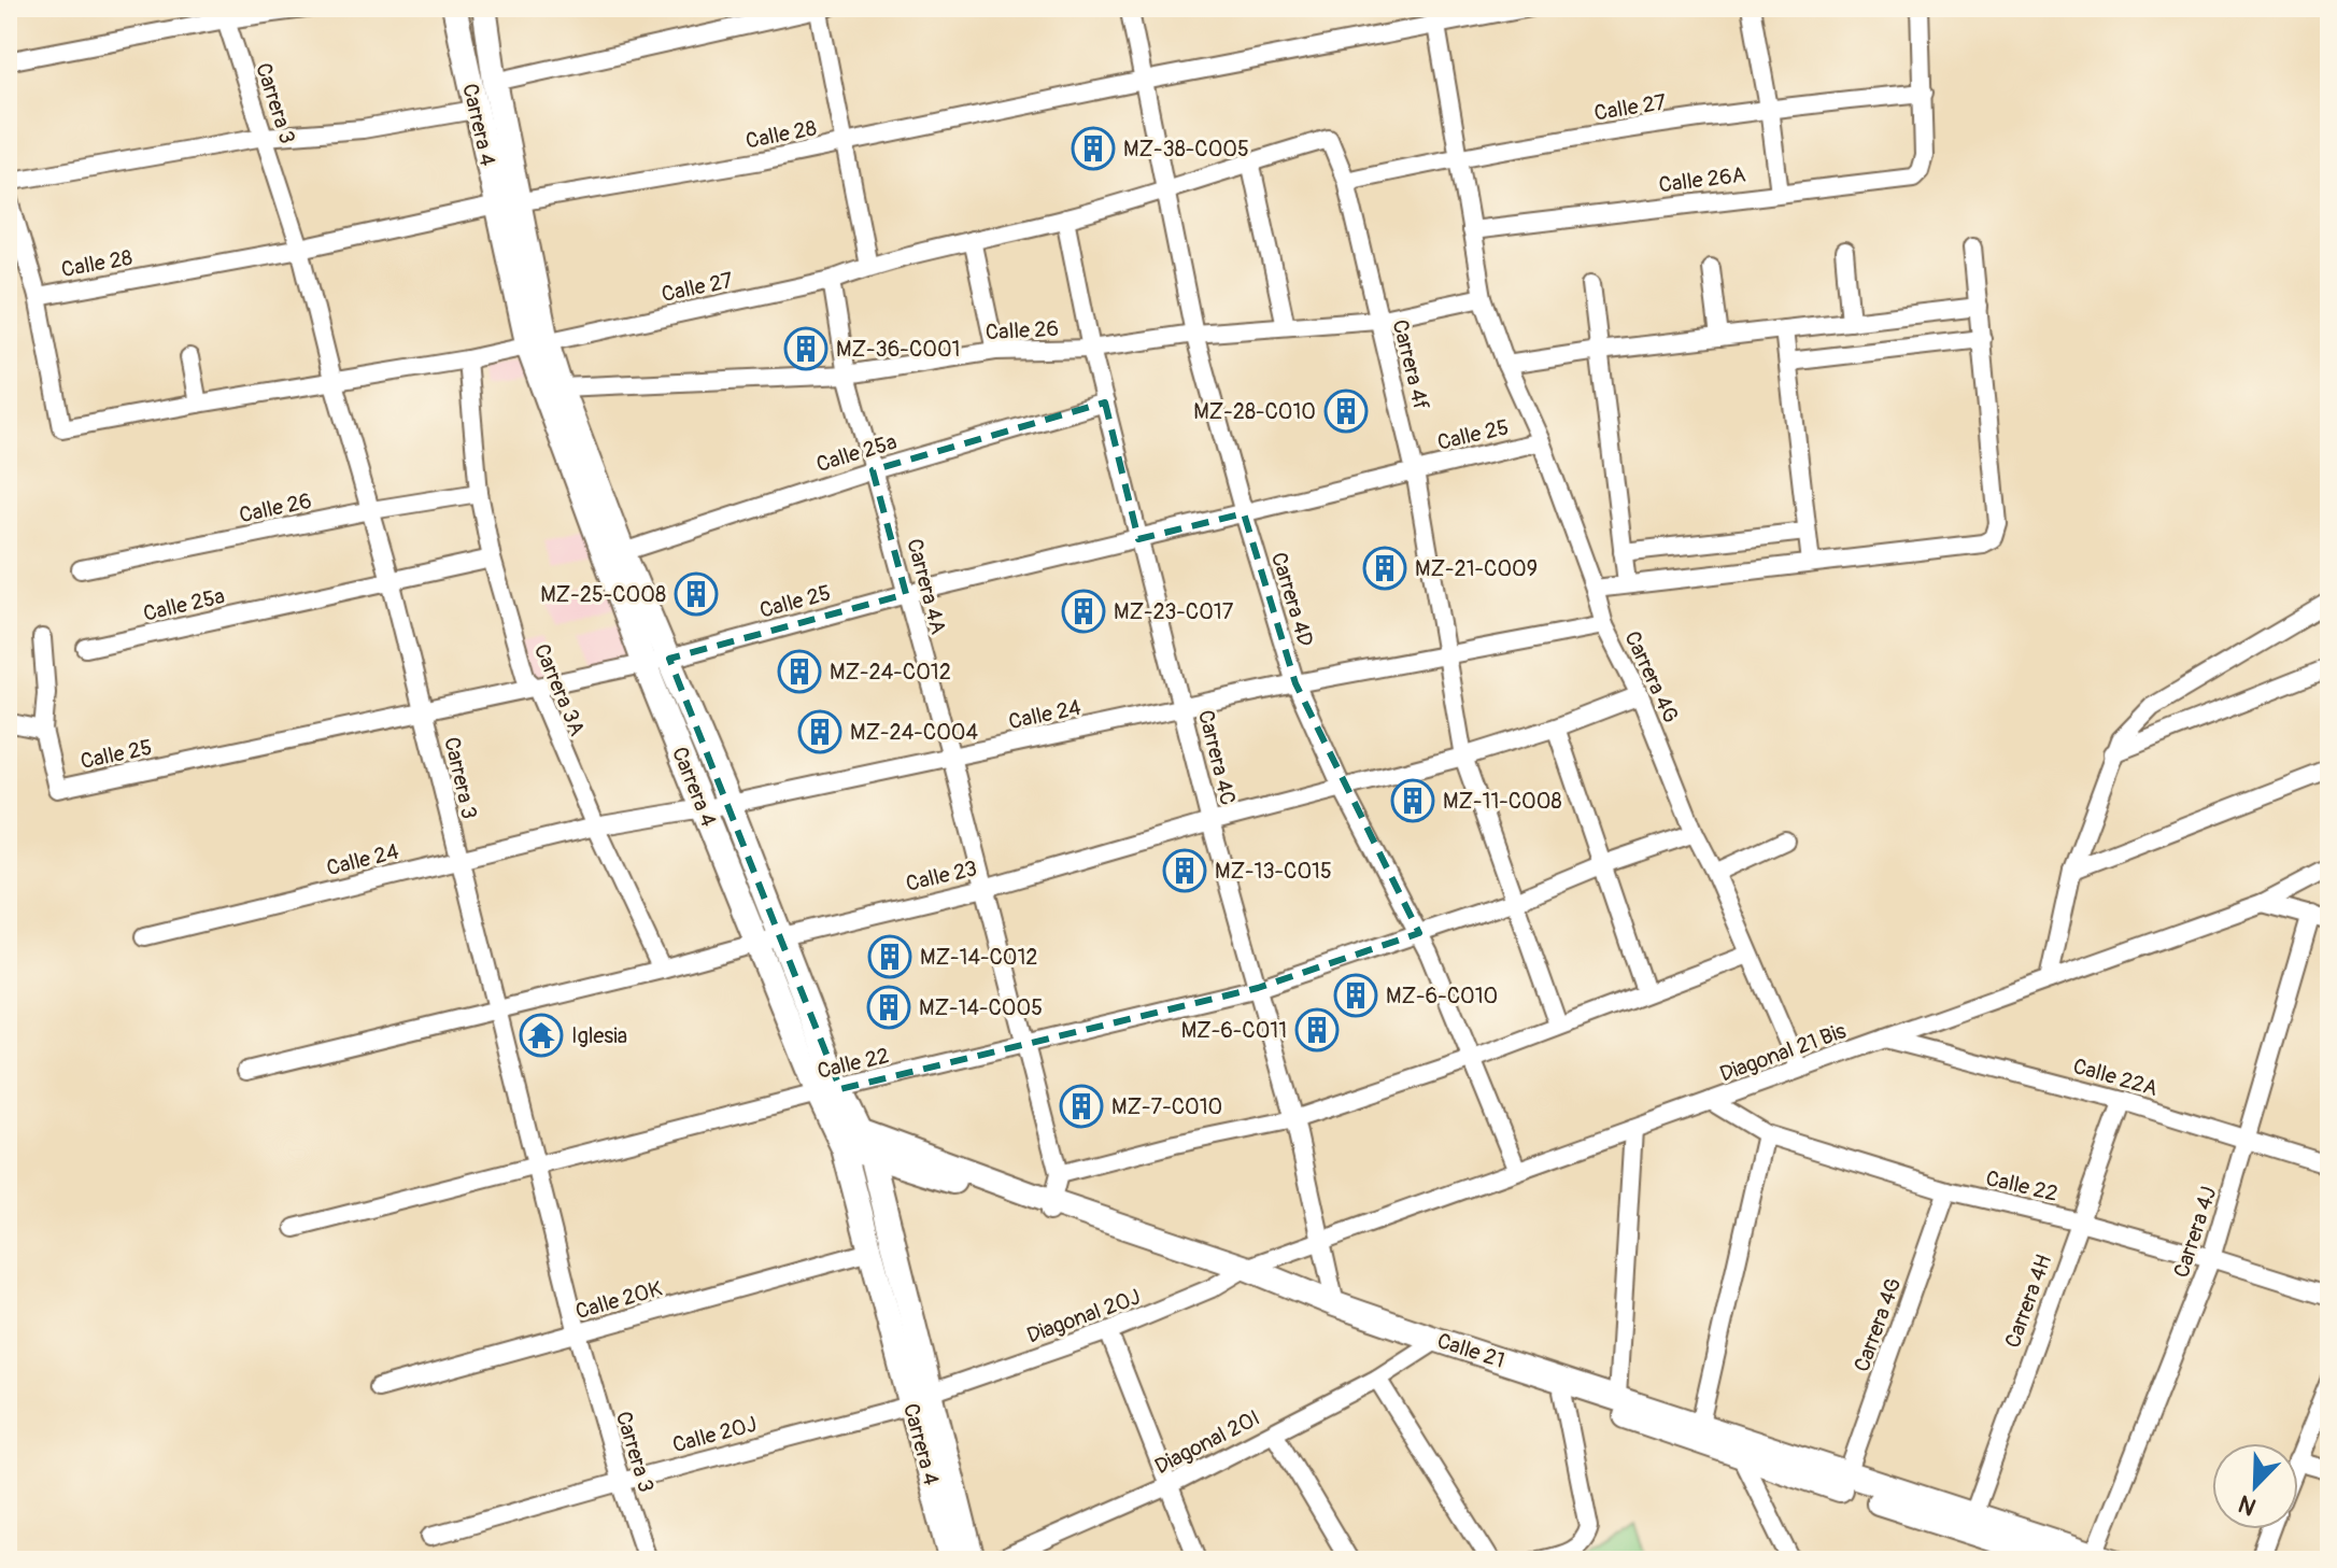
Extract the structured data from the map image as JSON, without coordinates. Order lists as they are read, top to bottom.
{
  "streets": {
    "main road": ["Carrera 4", "Calle 21"],
    "street": [
      "Carrera 3",
      "Calle 27",
      "Calle 28",
      "Calle 26A",
      "Calle 26",
      "Carrera 4f",
      "Calle 25",
      "Calle 25a",
      "Carrera 4A",
      "Carrera 4D",
      "Carrera 4G",
      "Carrera 3A",
      "Calle 24",
      "Carrera 4C",
      "Calle 23",
      "Diagonal 21 Bis",
      "Calle 22",
      "Calle 22A",
      "Carrera 4J",
      "Calle 20K",
      "Carrera 4H",
      "Diagonal 20J",
      "Calle 20J",
      "Diagonal 20I"
    ]
  },
  "crossings": [
    ["Carrera 3", "Calle 27"],
    ["Carrera 3", "Calle 28"],
    ["Carrera 3", "Calle 26"],
    ["Carrera 3", "Calle 25"],
    ["Carrera 3", "Calle 25a"],
    ["Carrera 3", "Calle 24"],
    ["Carrera 3", "Calle 23"],
    ["Carrera 3", "Calle 22"],
    ["Carrera 3", "Calle 20K"],
    ["Carrera 3", "Calle 20J"],
    ["Calle 27", "Carrera 4"],
    ["Calle 27", "Calle 28"],
    ["Calle 27", "Calle 26A"],
    ["Calle 27", "Carrera 4f"],
    ["Calle 27", "Carrera 4A"],
    ["Calle 27", "Carrera 4D"],
    ["Calle 27", "Carrera 3A"],
    ["Calle 27", "Carrera 4C"],
    ["Carrera 4", "Calle 28"],
    ["Carrera 4", "Calle 26"],
    ["Carrera 4", "Calle 25"],
    ["Carrera 4", "Calle 25a"],
    ["Carrera 4", "Calle 24"],
    ["Carrera 4", "Calle 23"],
    ["Carrera 4", "Calle 22"],
    ["Carrera 4", "Calle 20K"],
    ["Carrera 4", "Diagonal 20J"],
    ["Carrera 4", "Calle 21"],
    ["Carrera 4", "Calle 20J"],
    ["Calle 28", "Carrera 4D"],
    ["Calle 26A", "Carrera 4G"],
    ["Calle 26", "Carrera 4f"],
    ["Calle 26", "Carrera 4A"],
    ["Calle 26", "Carrera 4D"],
    ["Calle 26", "Carrera 4G"],
    ["Calle 26", "Carrera 3A"],
    ["Calle 26", "Carrera 4C"],
    ["Carrera 4f", "Calle 25"],
    ["Carrera 4f", "Calle 24"],
    ["Carrera 4f", "Calle 23"],
    ["Carrera 4f", "Calle 22"],
    ["Calle 25", "Carrera 4A"],
    ["Calle 25", "Carrera 4D"],
    ["Calle 25", "Carrera 4G"],
    ["Calle 25", "Carrera 3A"],
    ["Calle 25", "Carrera 4C"],
    ["Calle 25a", "Carrera 4A"],
    ["Calle 25a", "Carrera 3A"],
    ["Calle 25a", "Carrera 4C"],
    ["Carrera 4A", "Calle 24"],
    ["Carrera 4A", "Calle 23"],
    ["Carrera 4A", "Calle 22"],
    ["Carrera 4A", "Calle 21"],
    ["Carrera 4D", "Calle 24"],
    ["Carrera 4D", "Calle 23"],
    ["Carrera 4D", "Diagonal 21 Bis"],
    ["Carrera 4D", "Calle 22"],
    ["Carrera 4G", "Calle 24"],
    ["Carrera 4G", "Calle 23"],
    ["Carrera 4G", "Diagonal 21 Bis"],
    ["Carrera 4G", "Calle 22"],
    ["Carrera 4G", "Calle 21"],
    ["Carrera 3A", "Calle 24"],
    ["Carrera 3A", "Calle 23"],
    ["Calle 24", "Carrera 4C"],
    ["Carrera 4C", "Calle 23"],
    ["Carrera 4C", "Diagonal 21 Bis"],
    ["Carrera 4C", "Calle 22"],
    ["Carrera 4C", "Calle 21"],
    ["Diagonal 21 Bis", "Calle 22"],
    ["Diagonal 21 Bis", "Calle 22A"],
    ["Diagonal 21 Bis", "Diagonal 20J"],
    ["Diagonal 21 Bis", "Calle 21"],
    ["Calle 22", "Carrera 4J"],
    ["Calle 22", "Carrera 4H"],
    ["Calle 22A", "Carrera 4J"],
    ["Calle 22A", "Carrera 4H"],
    ["Carrera 4J", "Calle 21"],
    ["Carrera 4H", "Calle 21"],
    ["Diagonal 20J", "Calle 21"],
    ["Diagonal 20J", "Calle 20J"],
    ["Calle 21", "Diagonal 20I"]
  ],
  "places": {
    "building": [
      "MZ-38-C005",
      "MZ-36-C001",
      "MZ-28-C010",
      "MZ-21-C009",
      "MZ-25-C008",
      "MZ-23-C017",
      "MZ-24-C012",
      "MZ-24-C004",
      "MZ-11-C008",
      "MZ-13-C015",
      "MZ-14-C012",
      "MZ-6-C010",
      "MZ-14-C005",
      "MZ-6-C011",
      "MZ-7-C010"
    ],
    "temple": ["Iglesia"]
  },
  "north": "bottom left"
}
